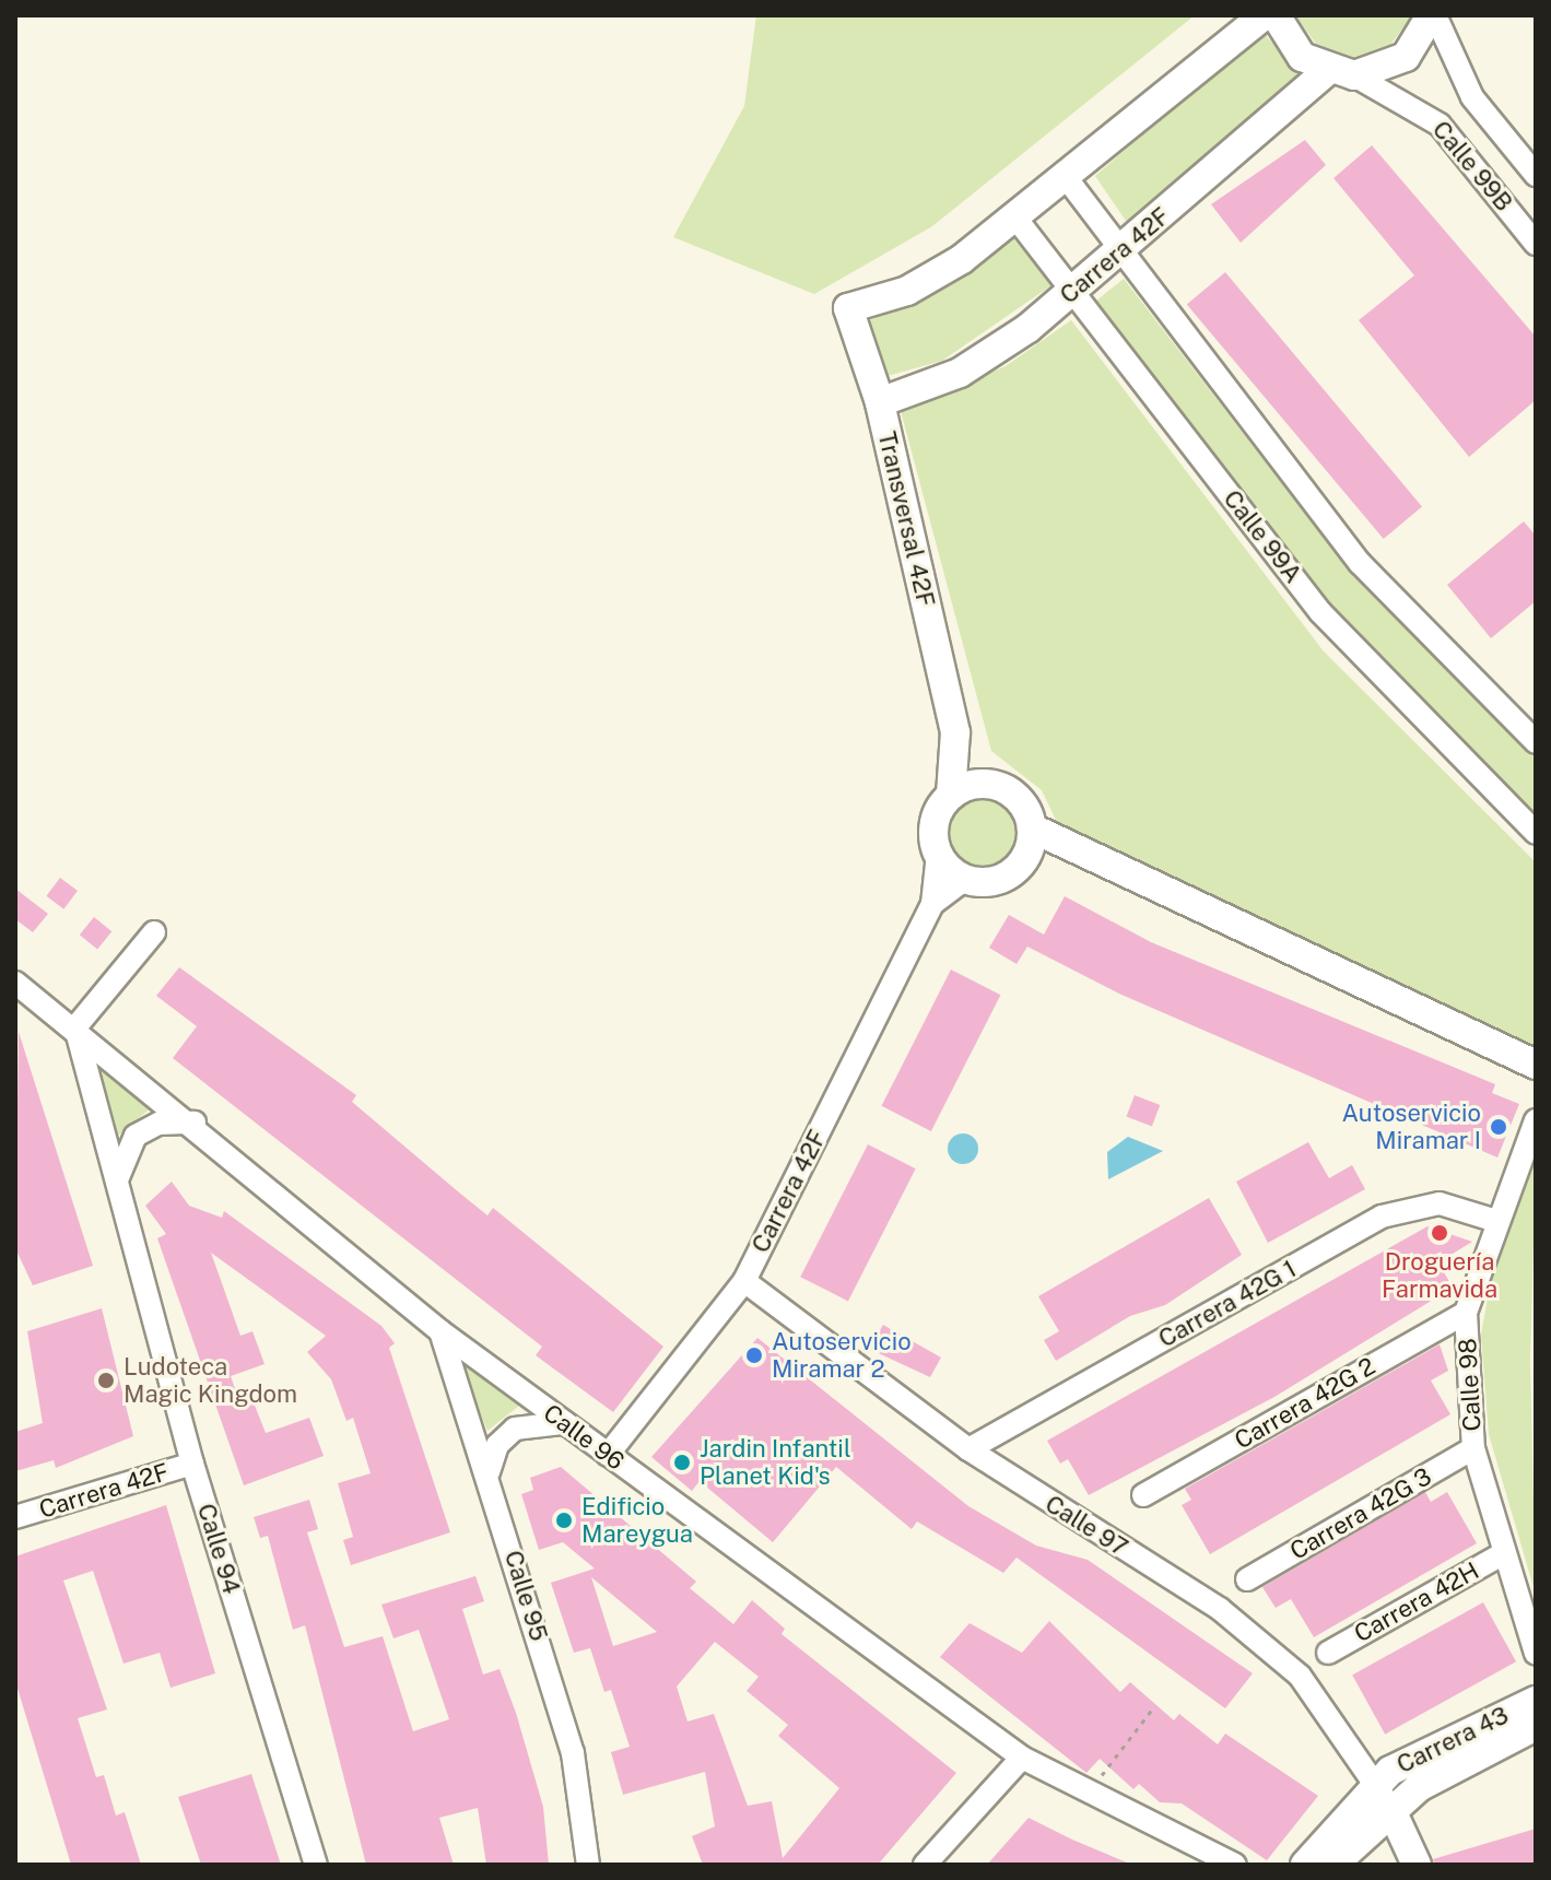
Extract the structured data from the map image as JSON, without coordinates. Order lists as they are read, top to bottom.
{
  "streets": {
    "street": [
      "Calle 99B",
      "Carrera 42F",
      "Transversal 42F",
      "Calle 99A",
      "Carrera 42G 1",
      "Calle 98",
      "Carrera 42G 2",
      "Calle 96",
      "Carrera 42G 3",
      "Calle 97",
      "Calle 94",
      "Calle 95",
      "Carrera 42H",
      "Carrera 43"
    ]
  },
  "crossings": [
    ["Calle 99B", "Carrera 42F"],
    ["Carrera 42F", "Transversal 42F"],
    ["Carrera 42F", "Calle 99A"],
    ["Carrera 42F", "Calle 96"],
    ["Carrera 42F", "Calle 97"],
    ["Carrera 42F", "Calle 94"],
    ["Transversal 42F", "Calle 99A"],
    ["Carrera 42G 1", "Calle 98"],
    ["Carrera 42G 1", "Calle 97"],
    ["Calle 98", "Carrera 42G 2"],
    ["Calle 98", "Carrera 42G 3"],
    ["Calle 98", "Carrera 42H"],
    ["Calle 96", "Calle 94"],
    ["Calle 96", "Calle 95"],
    ["Calle 97", "Carrera 43"]
  ],
  "places": [
    "Autoservicio Miramar I",
    "Droguería Farmavida",
    "Autoservicio Miramar 2",
    "Ludoteca Magic Kingdom",
    "Jardin Infantil Planet Kid's",
    "Edificio Mareygua"
  ]
}
